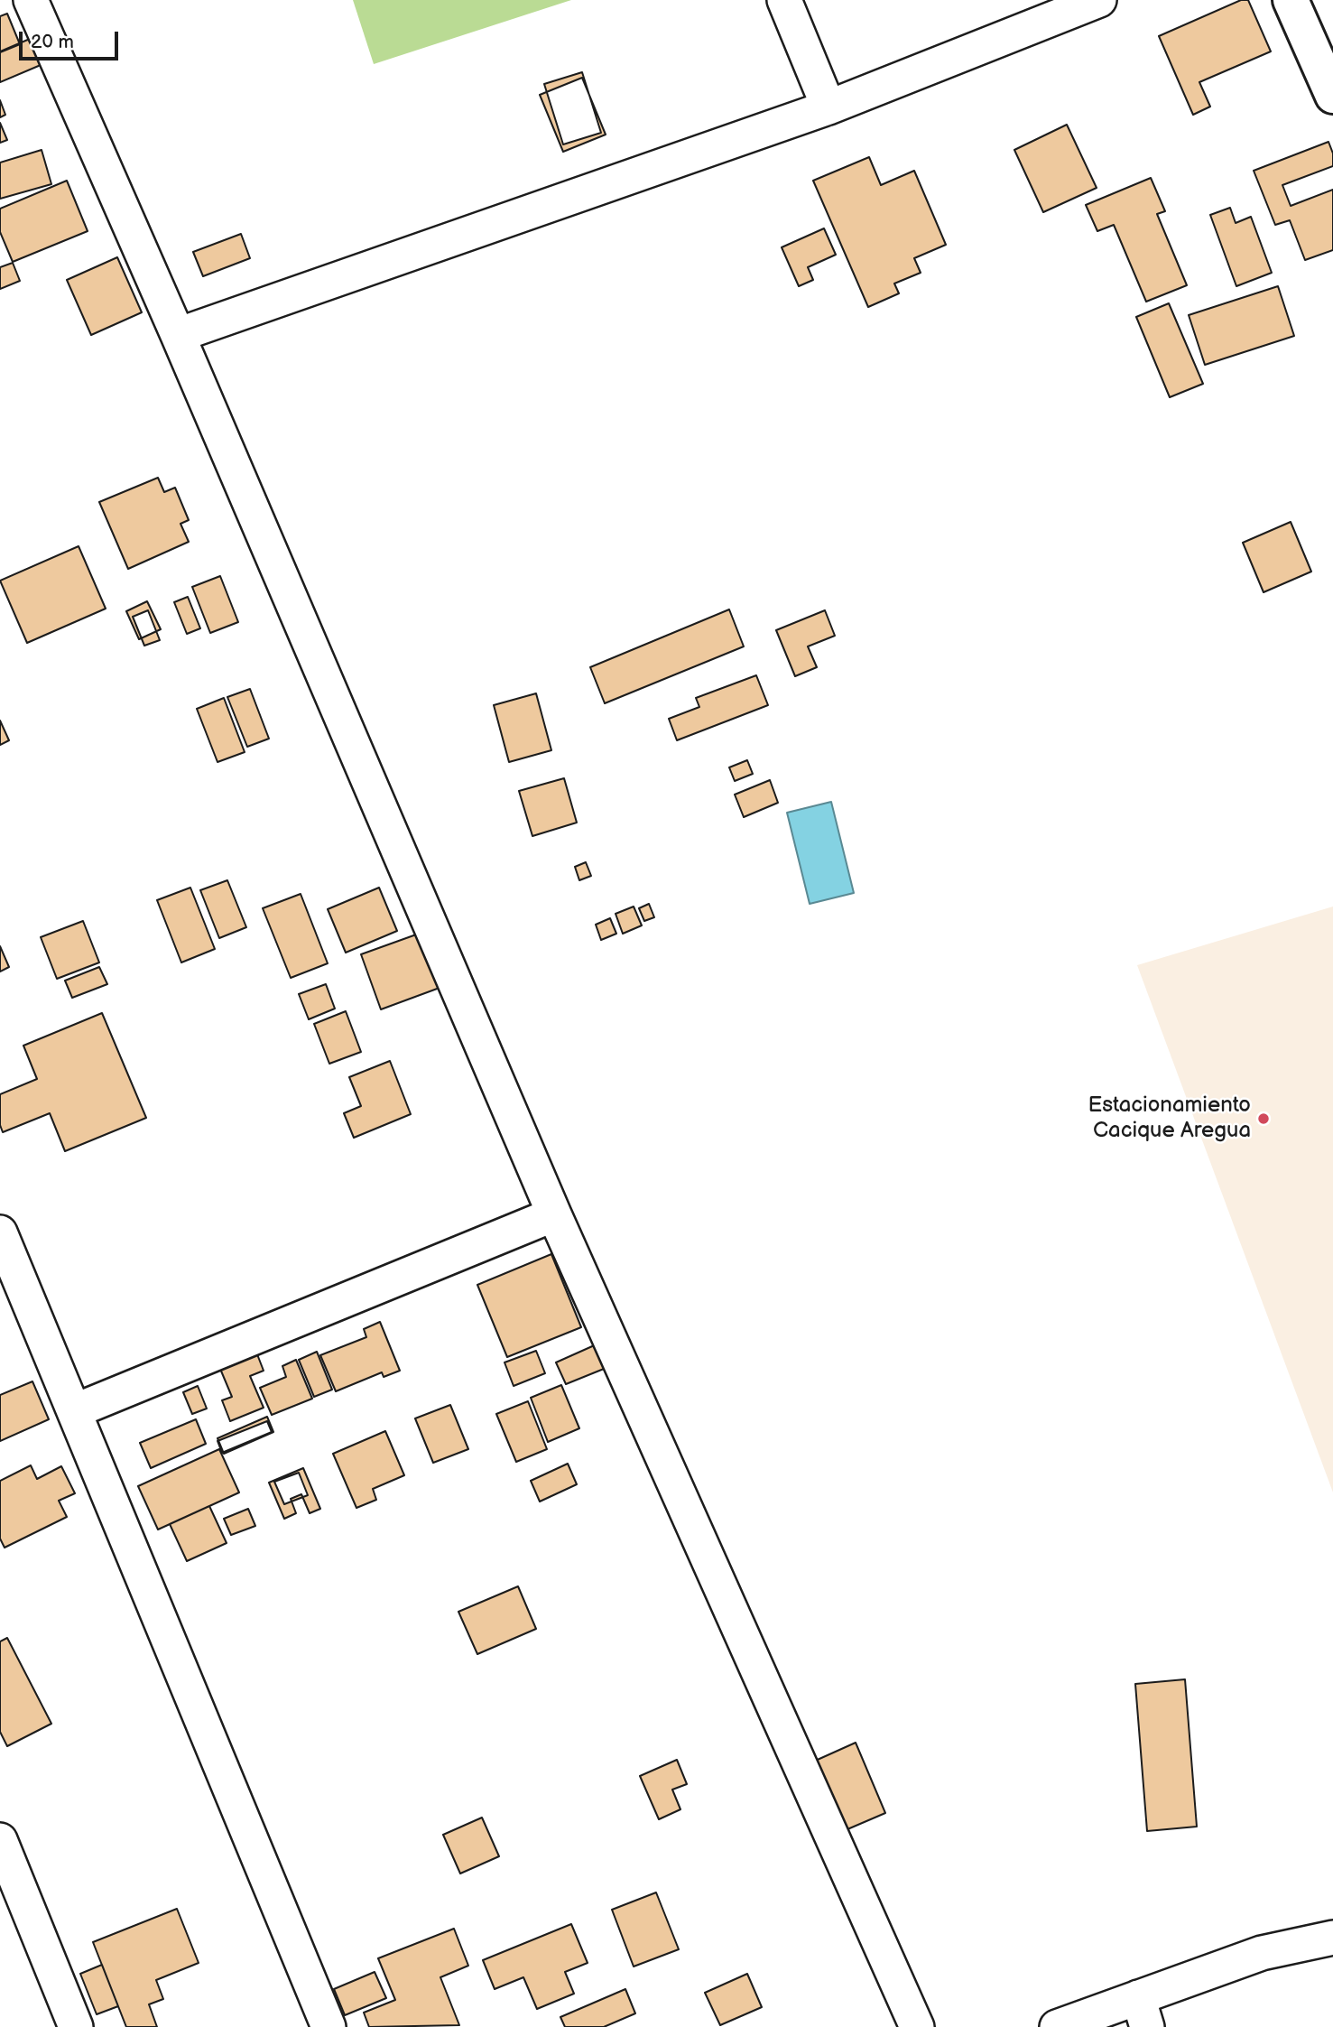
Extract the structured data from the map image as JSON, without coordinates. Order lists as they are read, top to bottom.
{
  "places": ["Estacionamiento Cacique Aregua"],
  "scale_bar": "20 m"
}
